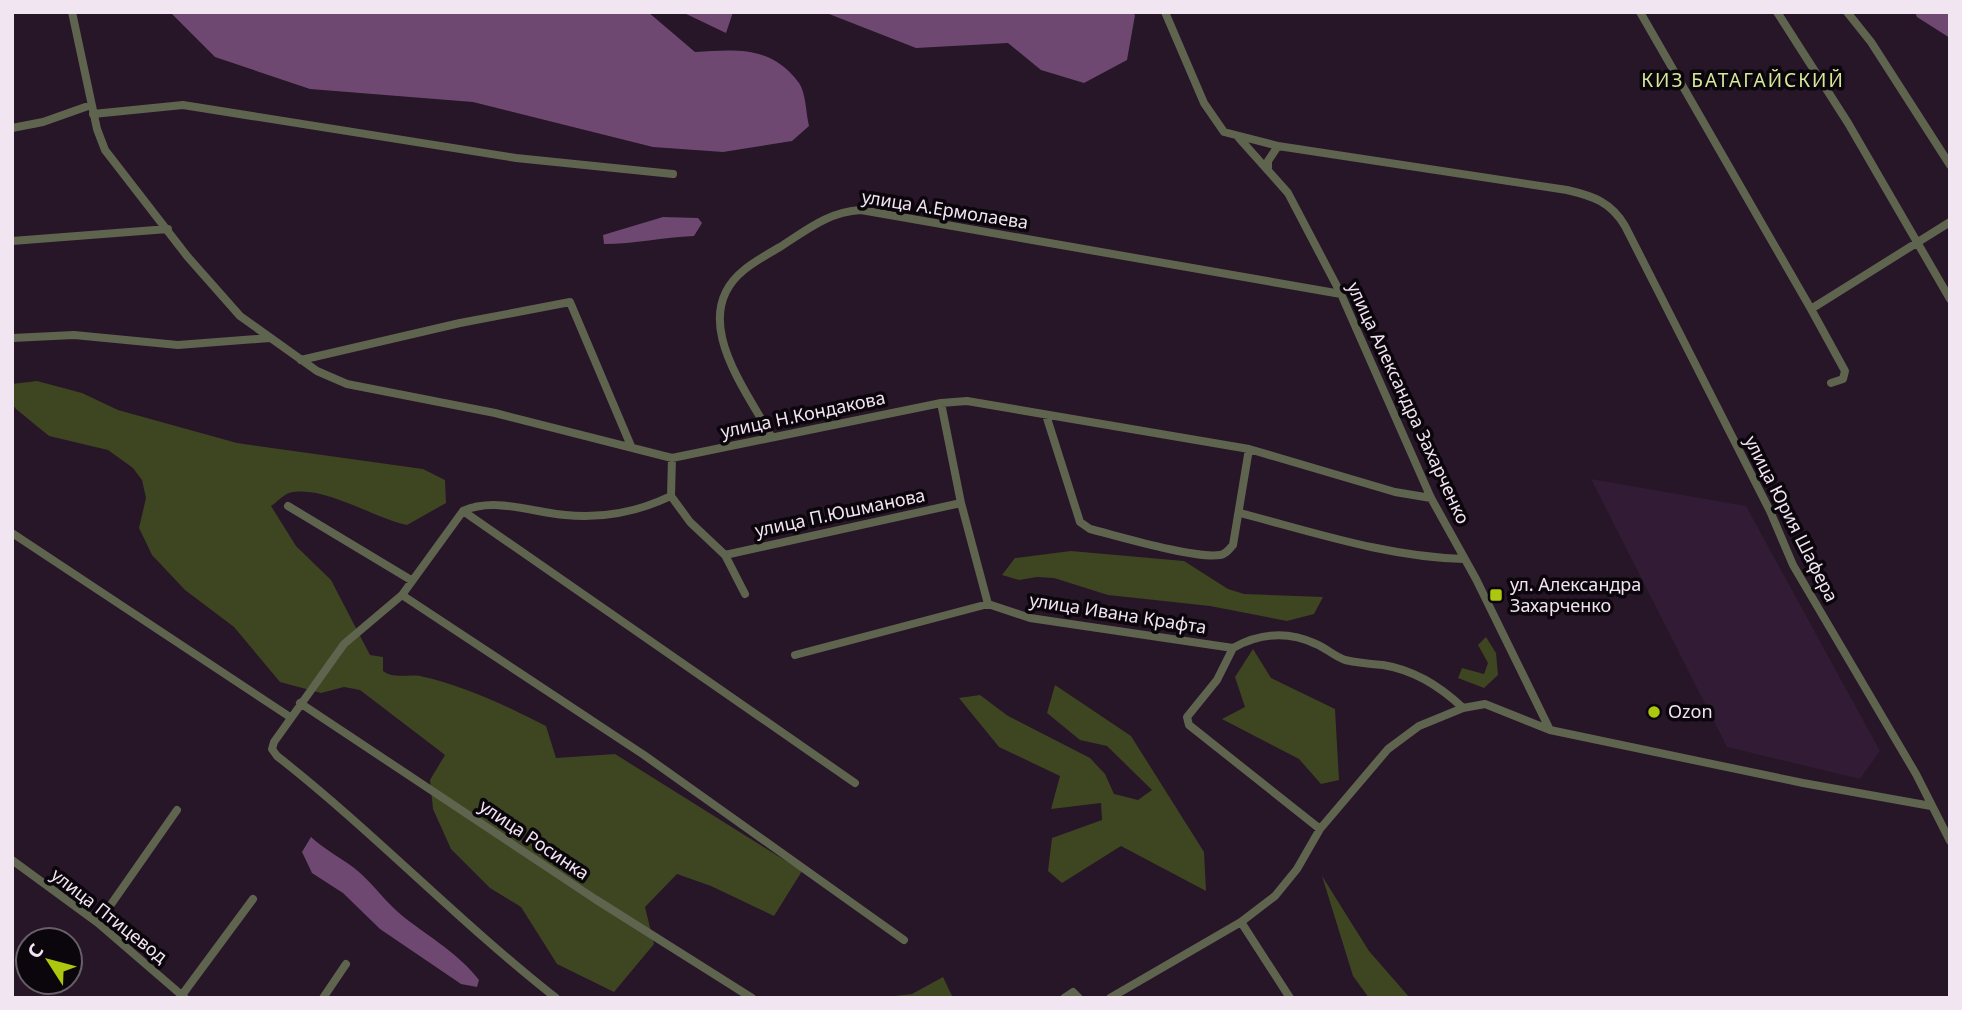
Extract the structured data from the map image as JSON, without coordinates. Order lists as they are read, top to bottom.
{
  "streets": {
    "street": [
      "улица А.Ермолаева",
      "улица Александра Захарченко",
      "улица Н.Кондакова",
      "улица П.Юшманова",
      "улица Юрия Шафера",
      "улица Ивана Крафта",
      "улица Росинка",
      "улица Птицевод"
    ]
  },
  "crossings": [
    ["улица А.Ермолаева", "улица Александра Захарченко"],
    ["улица А.Ермолаева", "улица Н.Кондакова"],
    ["улица Александра Захарченко", "улица Н.Кондакова"]
  ],
  "districts": ["КИЗ БАТАГАЙСКИЙ"],
  "places": {
    "transit": ["ул. Александра Захарченко"],
    "other": ["Ozon"]
  },
  "north": "top left"
}
